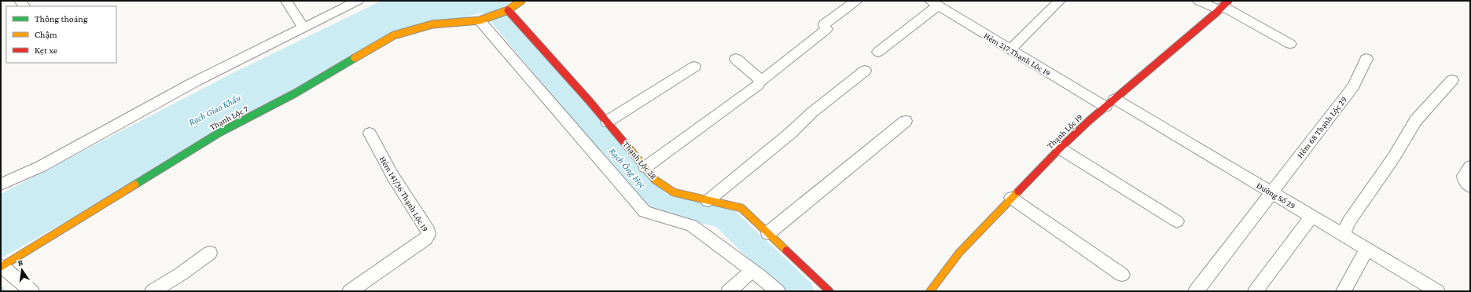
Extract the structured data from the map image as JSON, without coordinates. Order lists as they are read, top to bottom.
{
  "streets": {
    "street": [
      "Hẻm 217 Thạnh Lộc 19",
      "Thạnh Lộc 7",
      "Hẻm 68 Thạnh Lộc 29",
      "Thạnh Lộc 19",
      "Thạnh Lộc 28",
      "Hẻm 141/36 Thạnh Lộc 19",
      "Đường Số 29"
    ]
  },
  "crossings": [
    ["Hẻm 217 Thạnh Lộc 19", "Thạnh Lộc 19"],
    ["Hẻm 217 Thạnh Lộc 19", "Đường Số 29"],
    ["Thạnh Lộc 7", "Thạnh Lộc 28"],
    ["Hẻm 68 Thạnh Lộc 29", "Đường Số 29"],
    ["Thạnh Lộc 19", "Đường Số 29"]
  ],
  "water": ["Rạch Giao Khẩu", "Rạch Ông Học"],
  "legend": ["Thông thoáng", "Chậm", "Kẹt xe"],
  "north": "top"
}
